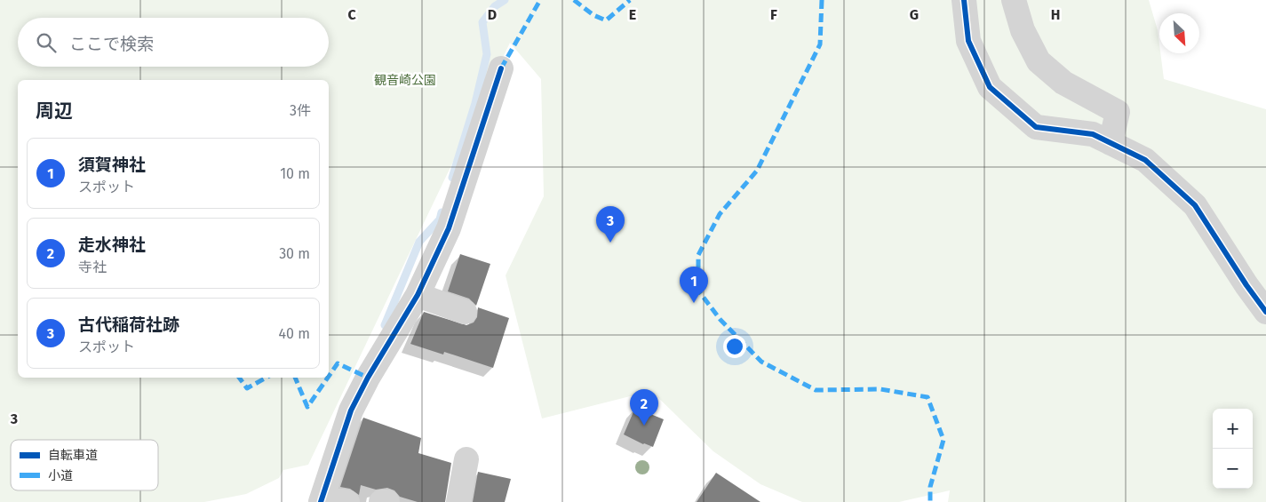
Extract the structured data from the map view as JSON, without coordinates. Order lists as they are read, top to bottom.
{
  "parks": ["観音崎公園"],
  "legend": ["自転車道", "小道"],
  "north": "bottom right",
  "page": {
    "search": "ここで検索",
    "heading": ["周辺", "3件"],
    "list": [
      {
        "mark": "1",
        "name": "須賀神社",
        "note": "スポット",
        "value": "10 m"
      },
      {
        "mark": "2",
        "name": "走水神社",
        "note": "寺社",
        "value": "30 m"
      },
      {
        "mark": "3",
        "name": "古代稲荷社跡",
        "note": "スポット",
        "value": "40 m"
      }
    ],
    "pins": ["3", "1", "2"],
    "map_buttons": ["+", "−"]
  },
  "grid": {
    "columns": [
      "C",
      "D",
      "E",
      "F",
      "G",
      "H"
    ],
    "rows": ["3"]
  }
}
